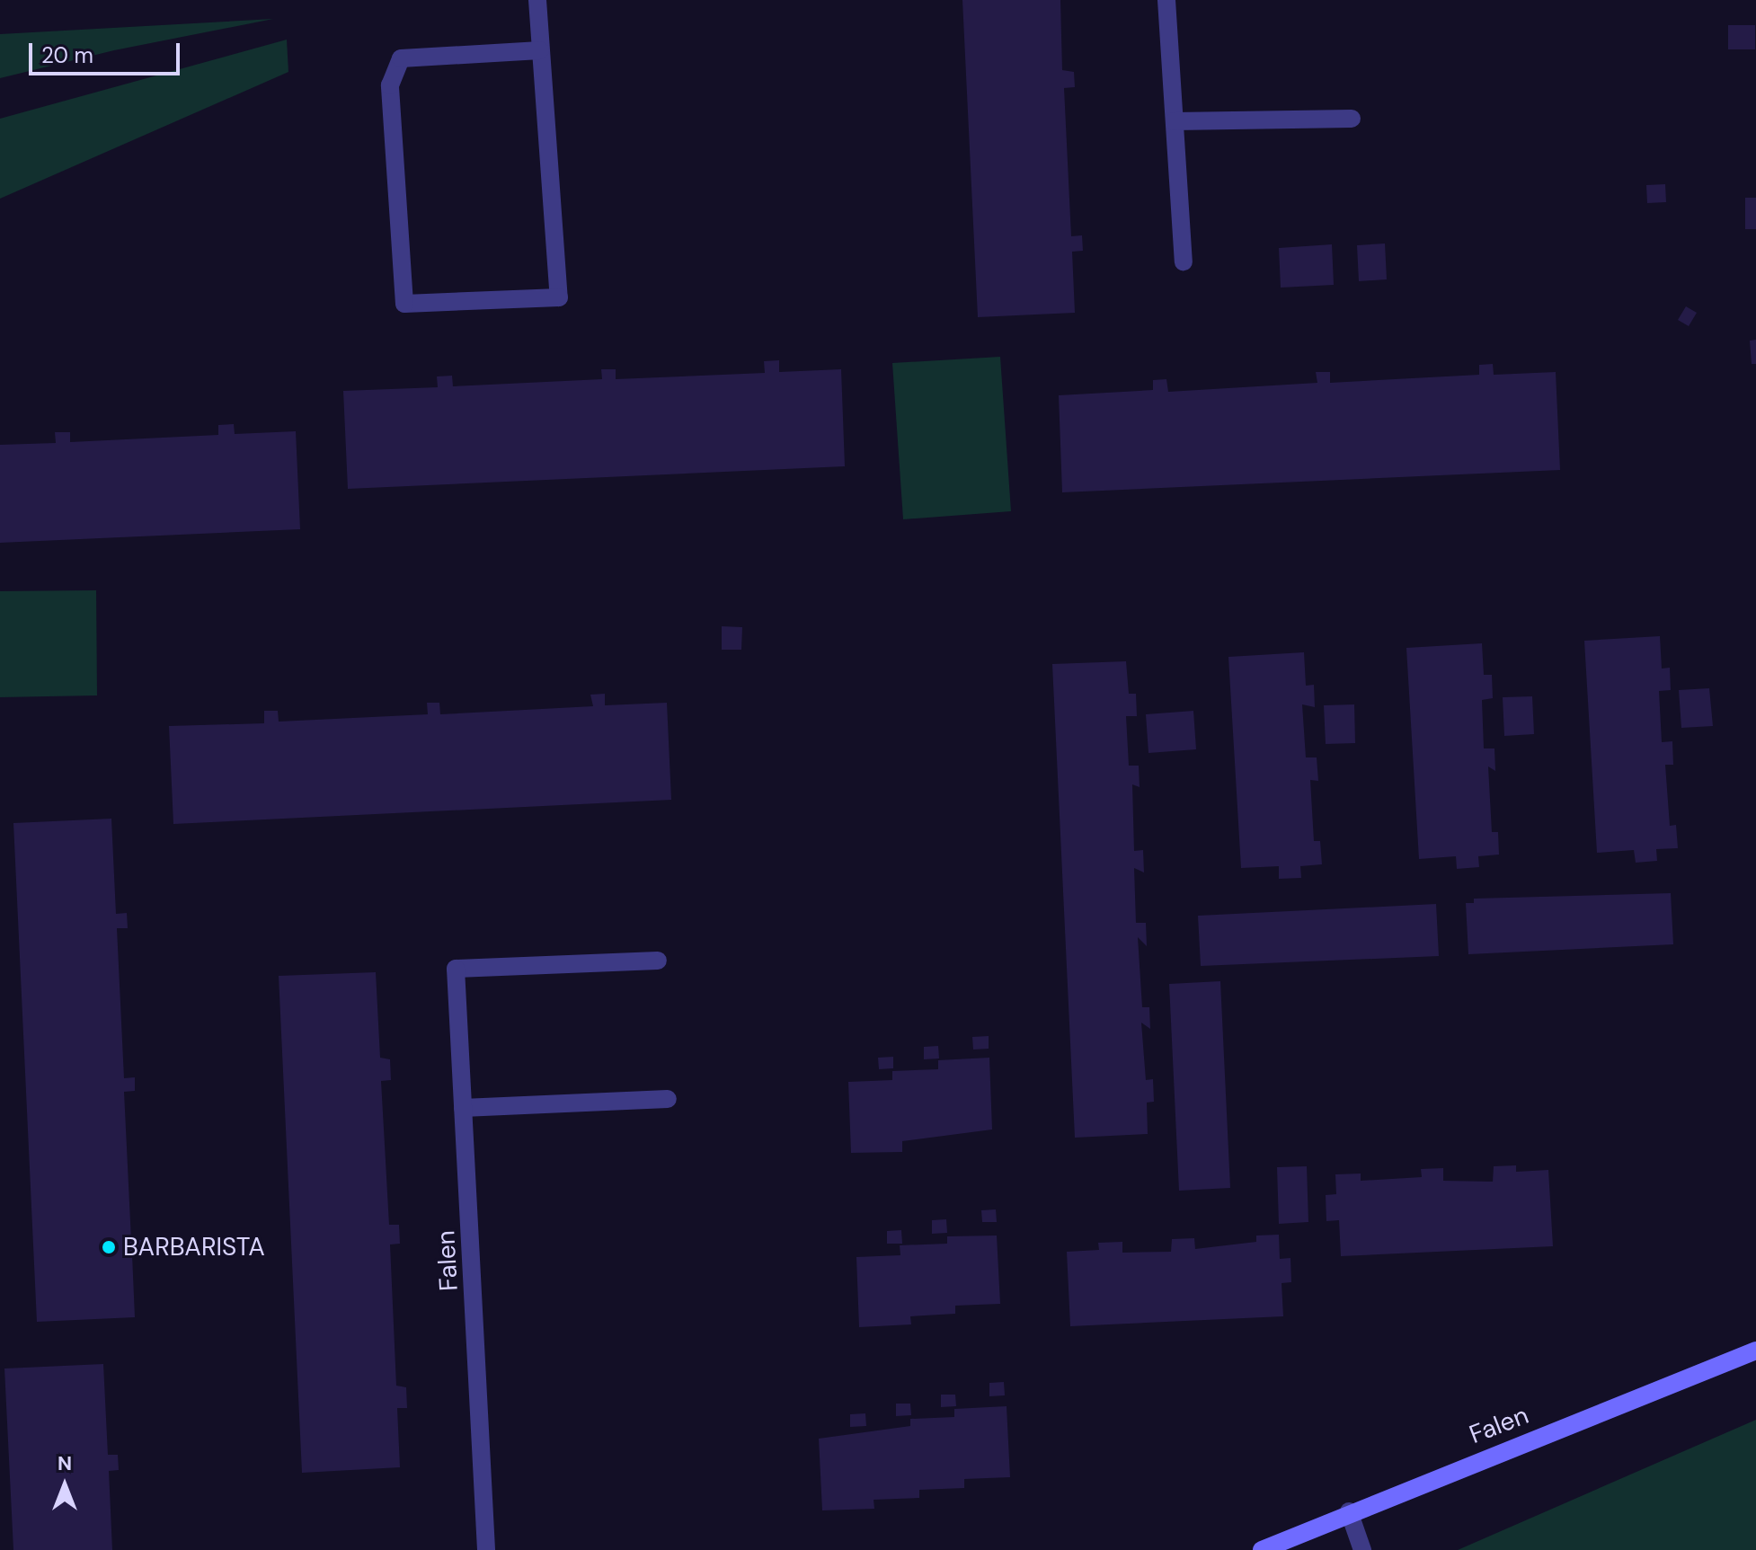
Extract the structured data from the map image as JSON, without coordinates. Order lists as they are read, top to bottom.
{
  "streets": {
    "street": ["Falen"]
  },
  "places": ["BARBARISTA"],
  "scale_bar": "20 m",
  "north": "top"
}
